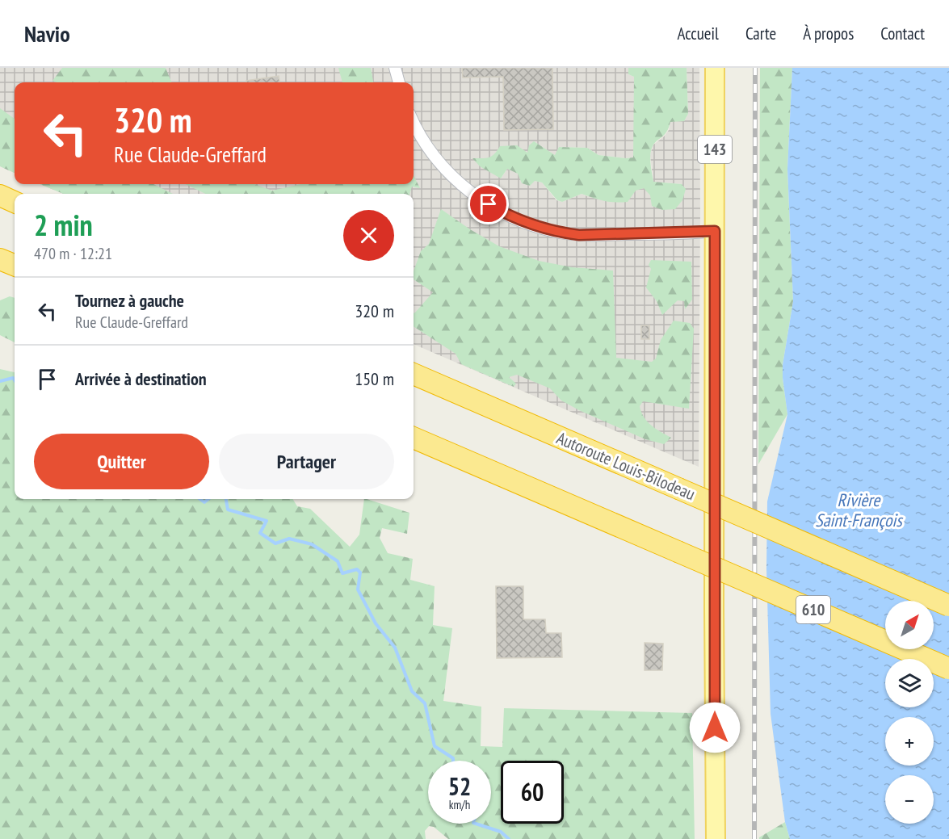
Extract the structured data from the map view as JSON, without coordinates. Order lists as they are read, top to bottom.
{
  "streets": {
    "highway": ["Autoroute Louis-Bilodeau", "610"],
    "main road": ["143"]
  },
  "water": ["Rivière Saint-François"],
  "north": "top right",
  "page": {
    "header": "Navio",
    "nav": [
      "Accueil",
      "Carte",
      "À propos",
      "Contact"
    ],
    "turn": ["320 m", "Rue Claude-Greffard"],
    "heading": ["2 min", "470 m · 12:21"],
    "list": [
      {
        "name": "Tournez à gauche",
        "note": "Rue Claude-Greffard",
        "value": "320 m"
      },
      {
        "name": "Arrivée à destination",
        "value": "150 m"
      }
    ],
    "buttons": ["Quitter", "Partager"],
    "map_buttons": ["+", "−"],
    "speed": "52 km/h",
    "limit": "60"
  }
}
